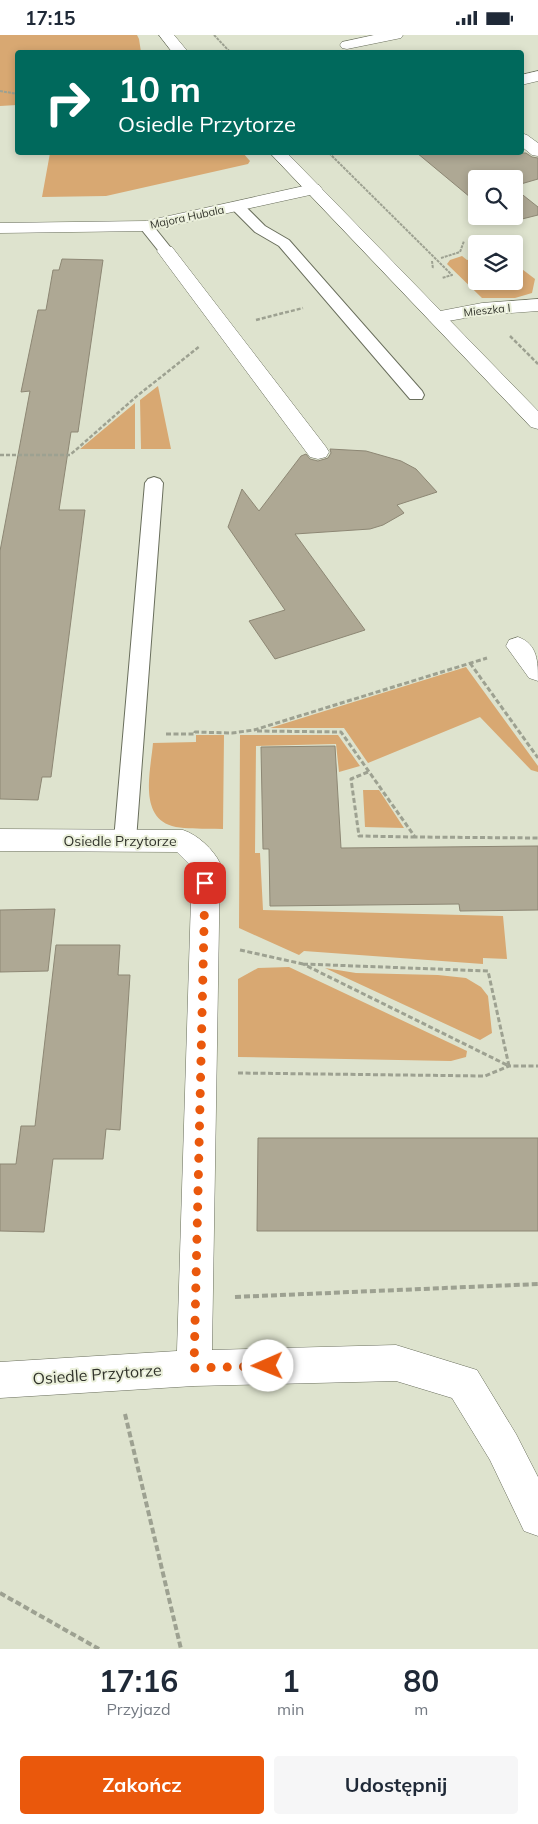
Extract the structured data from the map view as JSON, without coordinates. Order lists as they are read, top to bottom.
{
  "streets": {
    "street": ["Majora Hubala", "Mieszka I", "Osiedle Przytorze"]
  },
  "page": {
    "status": "17:15",
    "turn": ["10 m", "Osiedle Przytorze"],
    "eta": [
      "17:16",
      "Przyjazd",
      "1",
      "min",
      "80",
      "m"
    ],
    "buttons": ["Zakończ", "Udostępnij"]
  }
}
